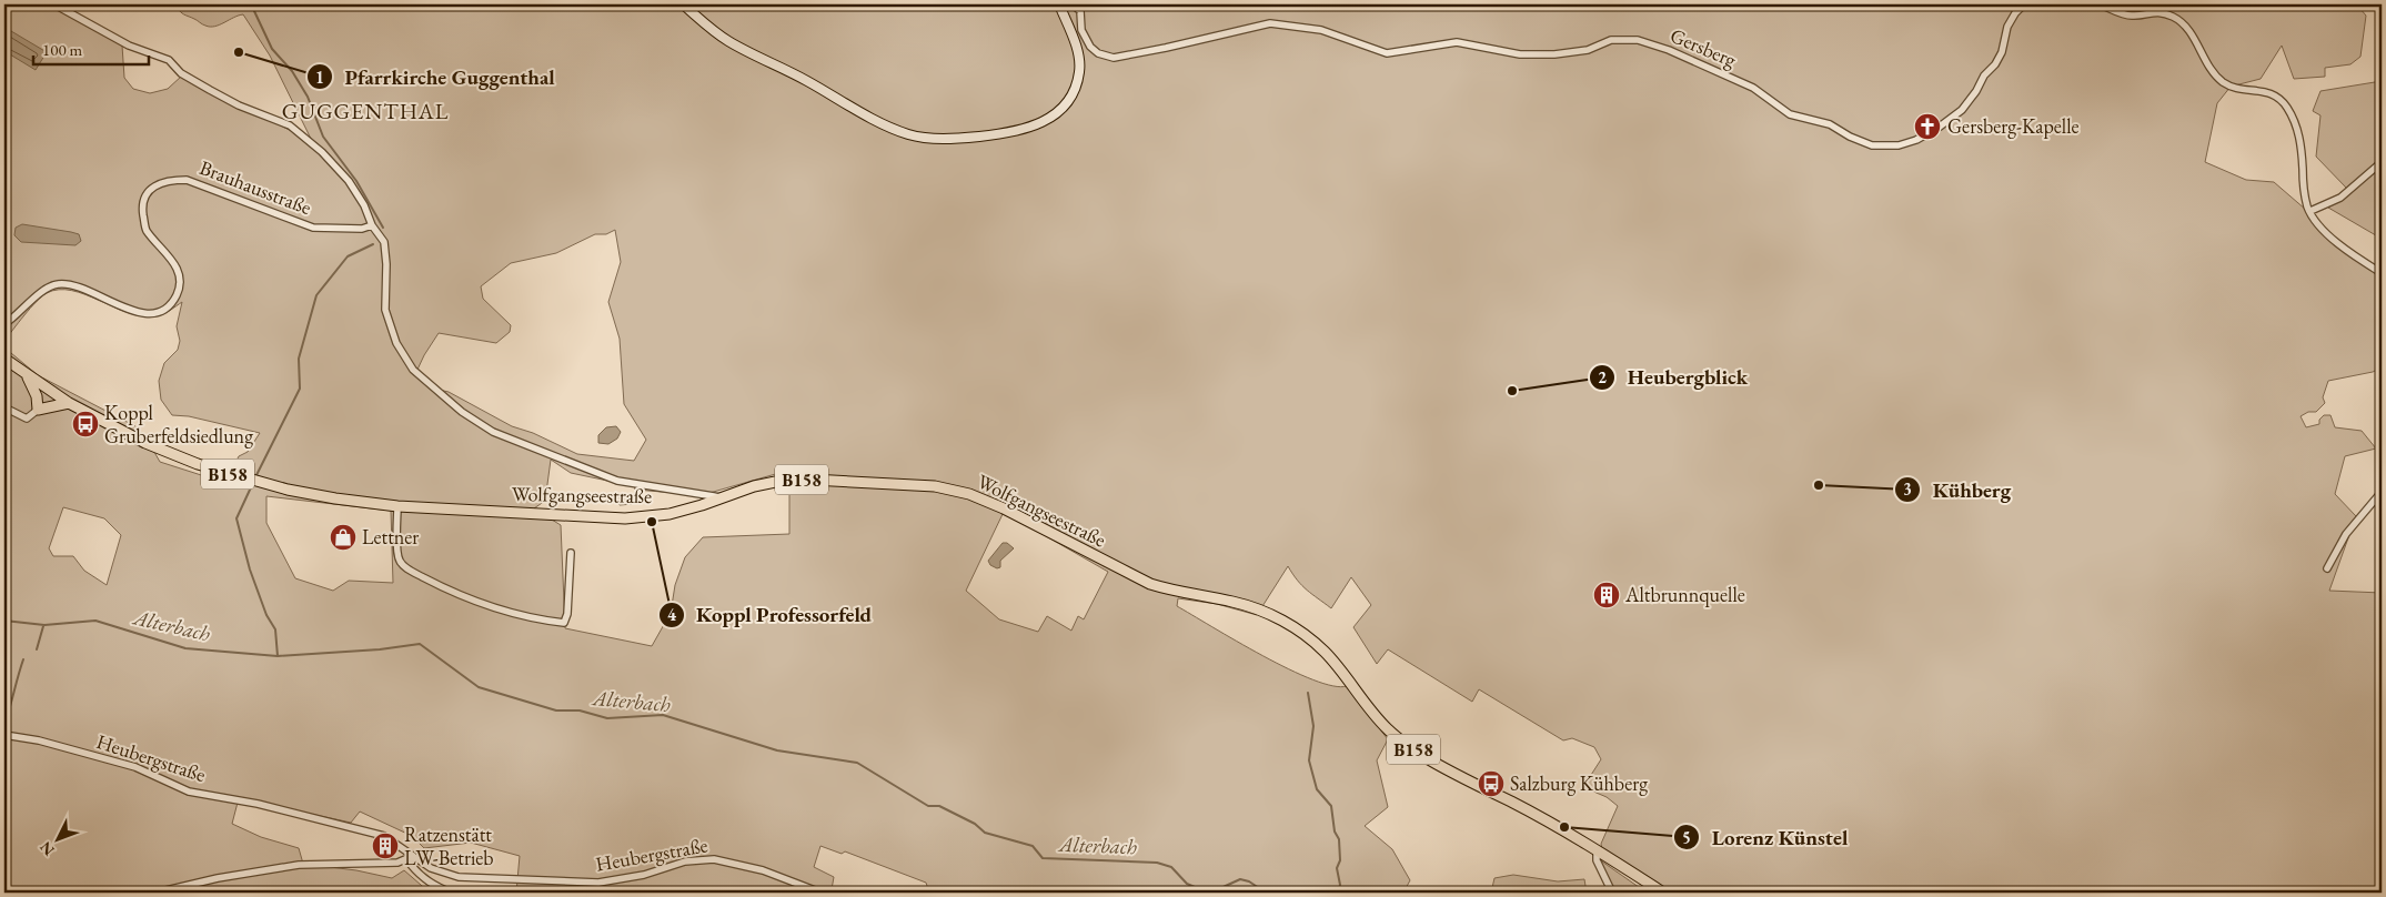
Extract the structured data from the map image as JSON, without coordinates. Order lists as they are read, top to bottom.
{
  "streets": {
    "main road": ["B158", "Wolfgangseestraße"],
    "street": ["Gersberg", "Brauhausstraße", "Heubergstraße"]
  },
  "crossings": [
    ["B158", "Wolfgangseestraße"]
  ],
  "districts": ["GUGGENTHAL"],
  "water": ["Alterbach"],
  "places": {
    "other": [
      "Pfarrkirche Guggenthal",
      "Heubergblick",
      "Kühberg",
      "Koppl Professorfeld",
      "Lorenz Künstel"
    ],
    "church": ["Gersberg-Kapelle"],
    "bus stop": ["Koppl Gruberfeldsiedlung", "Salzburg Kühberg"],
    "shop": ["Lettner"],
    "building": ["Altbrunnquelle", "Ratzenstätt LW-Betrieb"]
  },
  "scale_bar": "100 m",
  "north": "bottom left"
}
